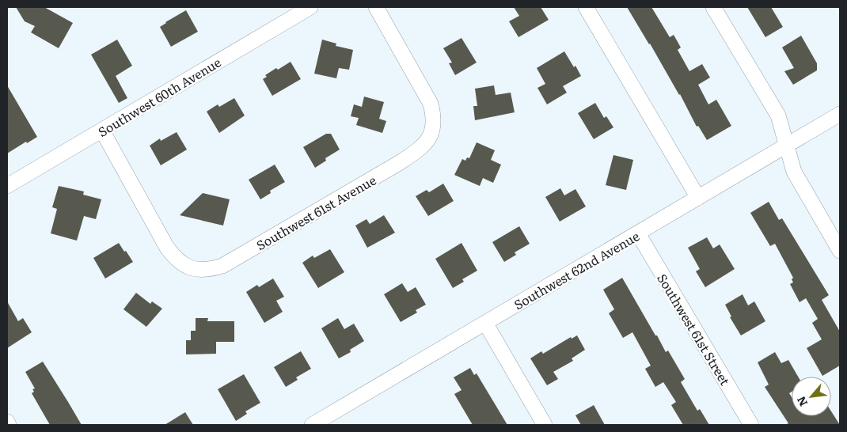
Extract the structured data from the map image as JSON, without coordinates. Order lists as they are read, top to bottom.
{
  "streets": {
    "street": [
      "Southwest 60th Avenue",
      "Southwest 61st Avenue",
      "Southwest 62nd Avenue",
      "Southwest 61st Street"
    ]
  },
  "crossings": [
    ["Southwest 60th Avenue", "Southwest 61st Avenue"],
    ["Southwest 62nd Avenue", "Southwest 61st Street"]
  ],
  "north": "bottom left"
}
